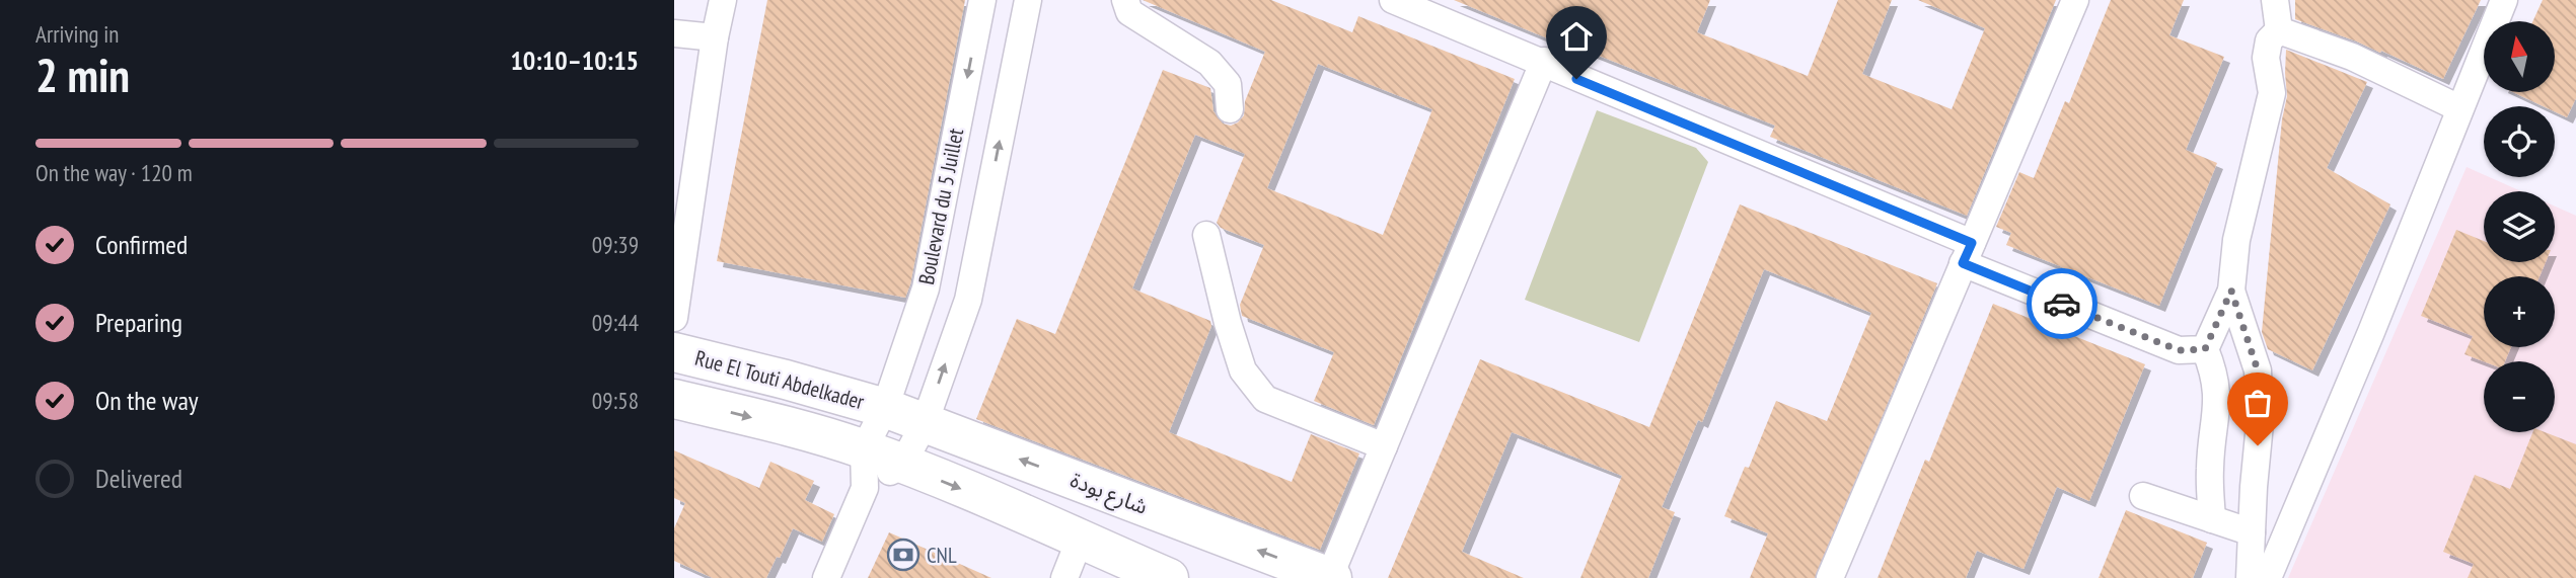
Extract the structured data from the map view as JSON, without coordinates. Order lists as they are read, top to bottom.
{
  "streets": {
    "street": ["Boulevard du 5 Juillet", "Rue El Touti Abdelkader", "شارع بودة"]
  },
  "crossings": [
    ["Boulevard du 5 Juillet", "Rue El Touti Abdelkader"],
    ["Boulevard du 5 Juillet", "شارع بودة"],
    ["Rue El Touti Abdelkader", "شارع بودة"]
  ],
  "places": {
    "bank": ["CNL"]
  },
  "north": "top",
  "page": {
    "heading": ["2 min", "Arriving in", "10:10–10:15"],
    "map_buttons": ["+", "−"],
    "bar": "On the way · 120 m",
    "list": [
      ["Confirmed", "09:39"],
      ["Preparing", "09:44"],
      ["On the way", "09:58"],
      "Delivered"
    ]
  }
}
